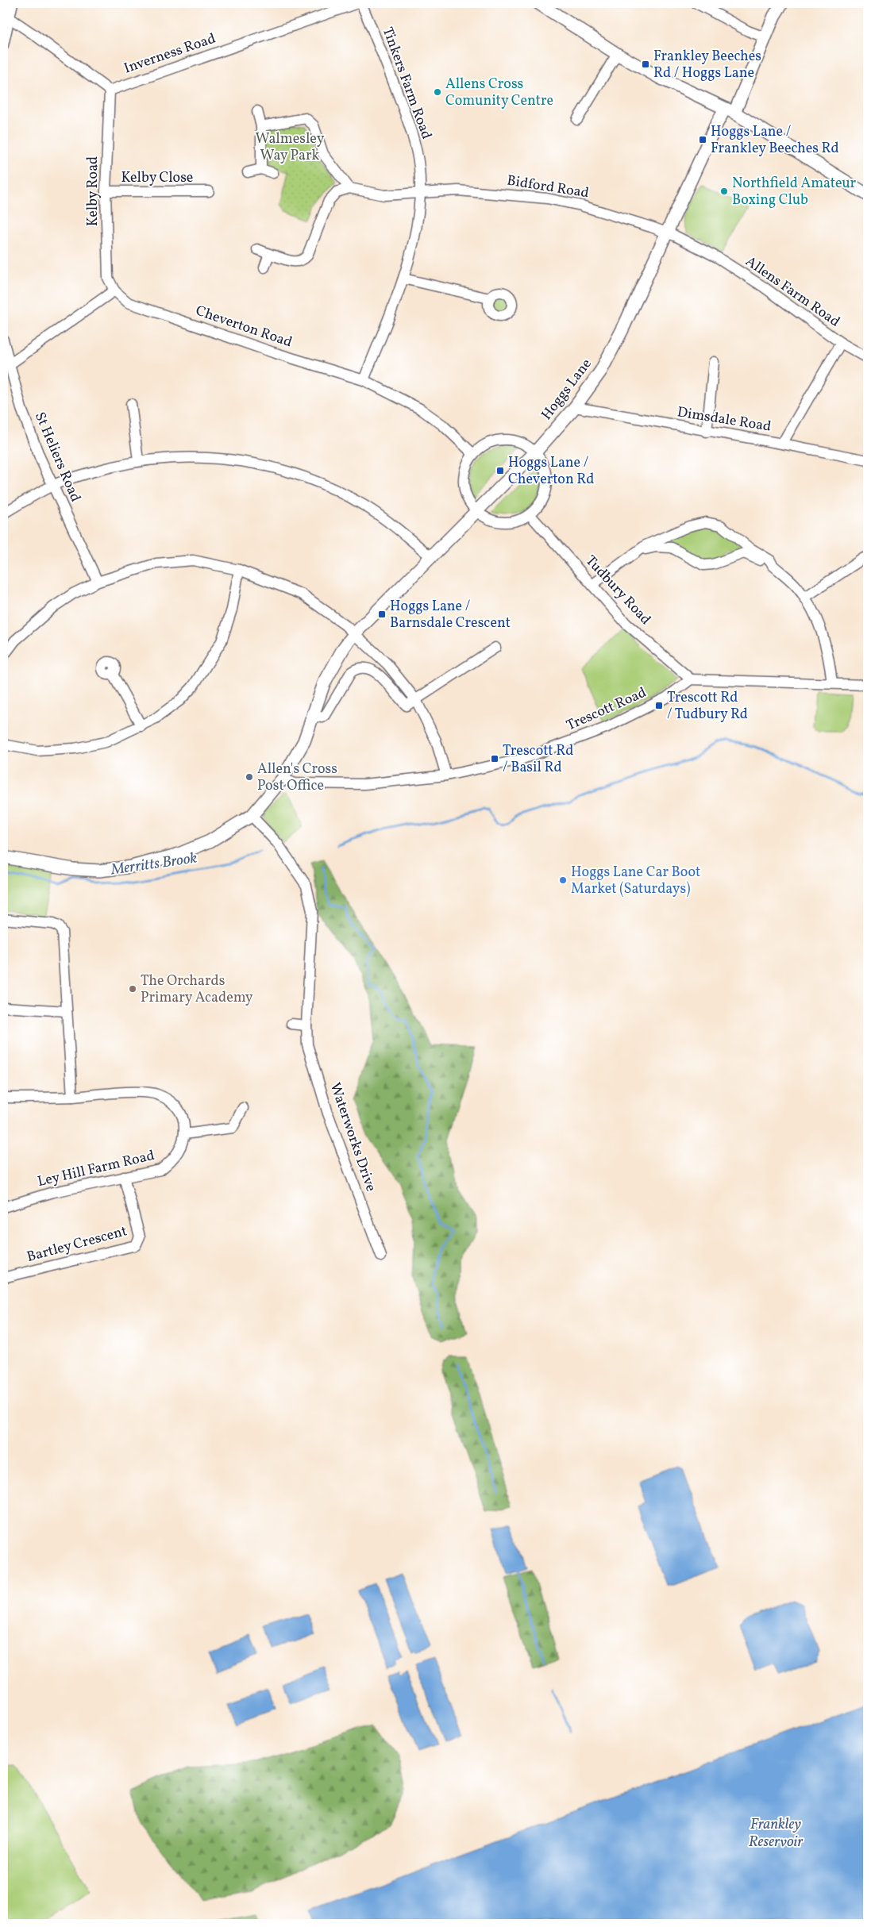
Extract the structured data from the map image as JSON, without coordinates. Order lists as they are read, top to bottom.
{
  "streets": {
    "street": [
      "Inverness Road",
      "Tinkers Farm Road",
      "Kelby Close",
      "Bidford Road",
      "Kelby Road",
      "Allens Farm Road",
      "Cheverton Road",
      "Hoggs Lane",
      "Dimsdale Road",
      "St Heliers Road",
      "Tudbury Road",
      "Trescott Road",
      "Waterworks Drive",
      "Ley Hill Farm Road",
      "Bartley Crescent"
    ]
  },
  "crossings": [
    ["Inverness Road", "Kelby Road"],
    ["Tinkers Farm Road", "Bidford Road"],
    ["Tinkers Farm Road", "Cheverton Road"],
    ["Kelby Close", "Kelby Road"],
    ["Bidford Road", "Allens Farm Road"],
    ["Bidford Road", "Hoggs Lane"],
    ["Kelby Road", "Cheverton Road"],
    ["Allens Farm Road", "Hoggs Lane"],
    ["Allens Farm Road", "Dimsdale Road"],
    ["Hoggs Lane", "Dimsdale Road"],
    ["Hoggs Lane", "Trescott Road"],
    ["Hoggs Lane", "Waterworks Drive"],
    ["Tudbury Road", "Trescott Road"],
    ["Ley Hill Farm Road", "Bartley Crescent"]
  ],
  "water": ["Merritts Brook", "Frankley Reservoir"],
  "parks": ["Walmesley Way Park"],
  "places": {
    "transit": [
      "Frankley Beeches Rd / Hoggs Lane",
      "Hoggs Lane / Frankley Beeches Rd",
      "Hoggs Lane / Cheverton Rd",
      "Hoggs Lane / Barnsdale Crescent",
      "Trescott Rd / Tudbury Rd",
      "Trescott Rd / Basil Rd"
    ],
    "other": [
      "Allens Cross Comunity Centre",
      "Northfield Amateur Boxing Club",
      "Allen's Cross Post Office",
      "Hoggs Lane Car Boot Market (Saturdays)",
      "The Orchards Primary Academy"
    ]
  }
}
